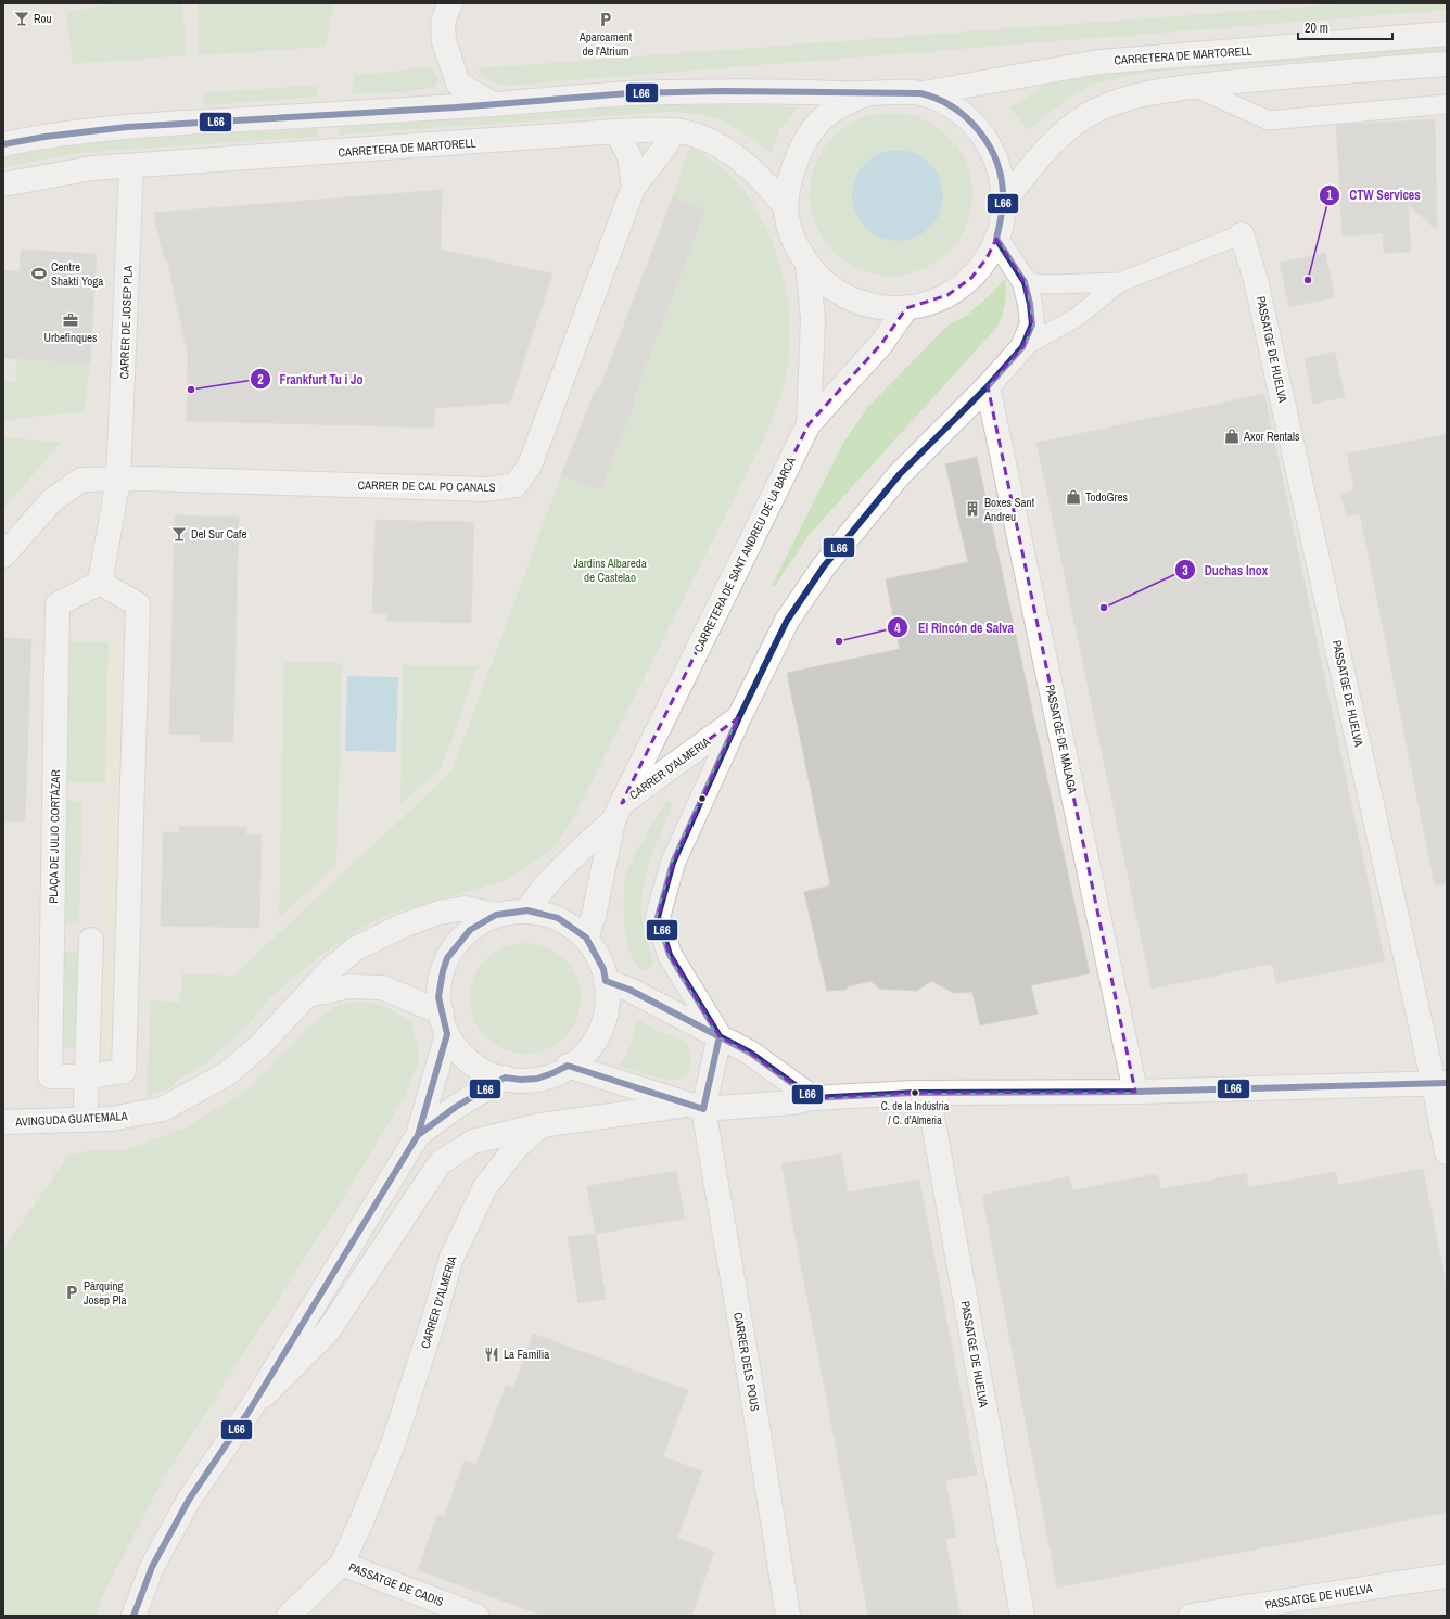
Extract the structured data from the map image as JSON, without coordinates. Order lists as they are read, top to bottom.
{
  "streets": {
    "street": [
      "CARRETERA DE MARTORELL",
      "CARRER DE JOSEP PLA",
      "PASSATGE DE HUELVA",
      "CARRER DE CAL PO CANALS",
      "CARRETERA DE SANT ANDREU DE LA BARCA",
      "PASSATGE DE MÀLAGA",
      "CARRER D'ALMERIA",
      "PLAÇA DE JULIO CORTÁZAR",
      "AVINGUDA GUATEMALA",
      "CARRER DELS POUS",
      "PASSATGE DE CADIS"
    ]
  },
  "crossings": [
    ["CARRETERA DE MARTORELL", "CARRER DE JOSEP PLA"],
    ["CARRETERA DE MARTORELL", "CARRER DE CAL PO CANALS"],
    ["CARRETERA DE MARTORELL", "CARRETERA DE SANT ANDREU DE LA BARCA"],
    ["CARRETERA DE MARTORELL", "CARRER D'ALMERIA"],
    ["CARRER DE JOSEP PLA", "CARRER DE CAL PO CANALS"],
    ["CARRETERA DE SANT ANDREU DE LA BARCA", "CARRER D'ALMERIA"],
    ["PASSATGE DE MÀLAGA", "CARRER D'ALMERIA"],
    ["CARRER D'ALMERIA", "PASSATGE DE CADIS"]
  ],
  "parks": ["Jardins Albareda de Castelao"],
  "places": {
    "bar": ["Rou", "Del Sur Cafe"],
    "parking": ["Aparcament de l'Atrium", "Pàrquing Josep Pla"],
    "sports": ["Centre Shakti Yoga"],
    "other": [
      "CTW Services",
      "Frankfurt Tu i Jo",
      "Duchas Inox",
      "El Rincón de Salva",
      "C. de la Indústria / C. d'Almeria"
    ],
    "office": ["Urbefinques"],
    "shop": ["Axor Rentals", "TodoGres"],
    "building": ["Boxes Sant Andreu"],
    "restaurant": ["La Familia"]
  },
  "lines": ["transit line L66"],
  "scale_bar": "20 m"
}
